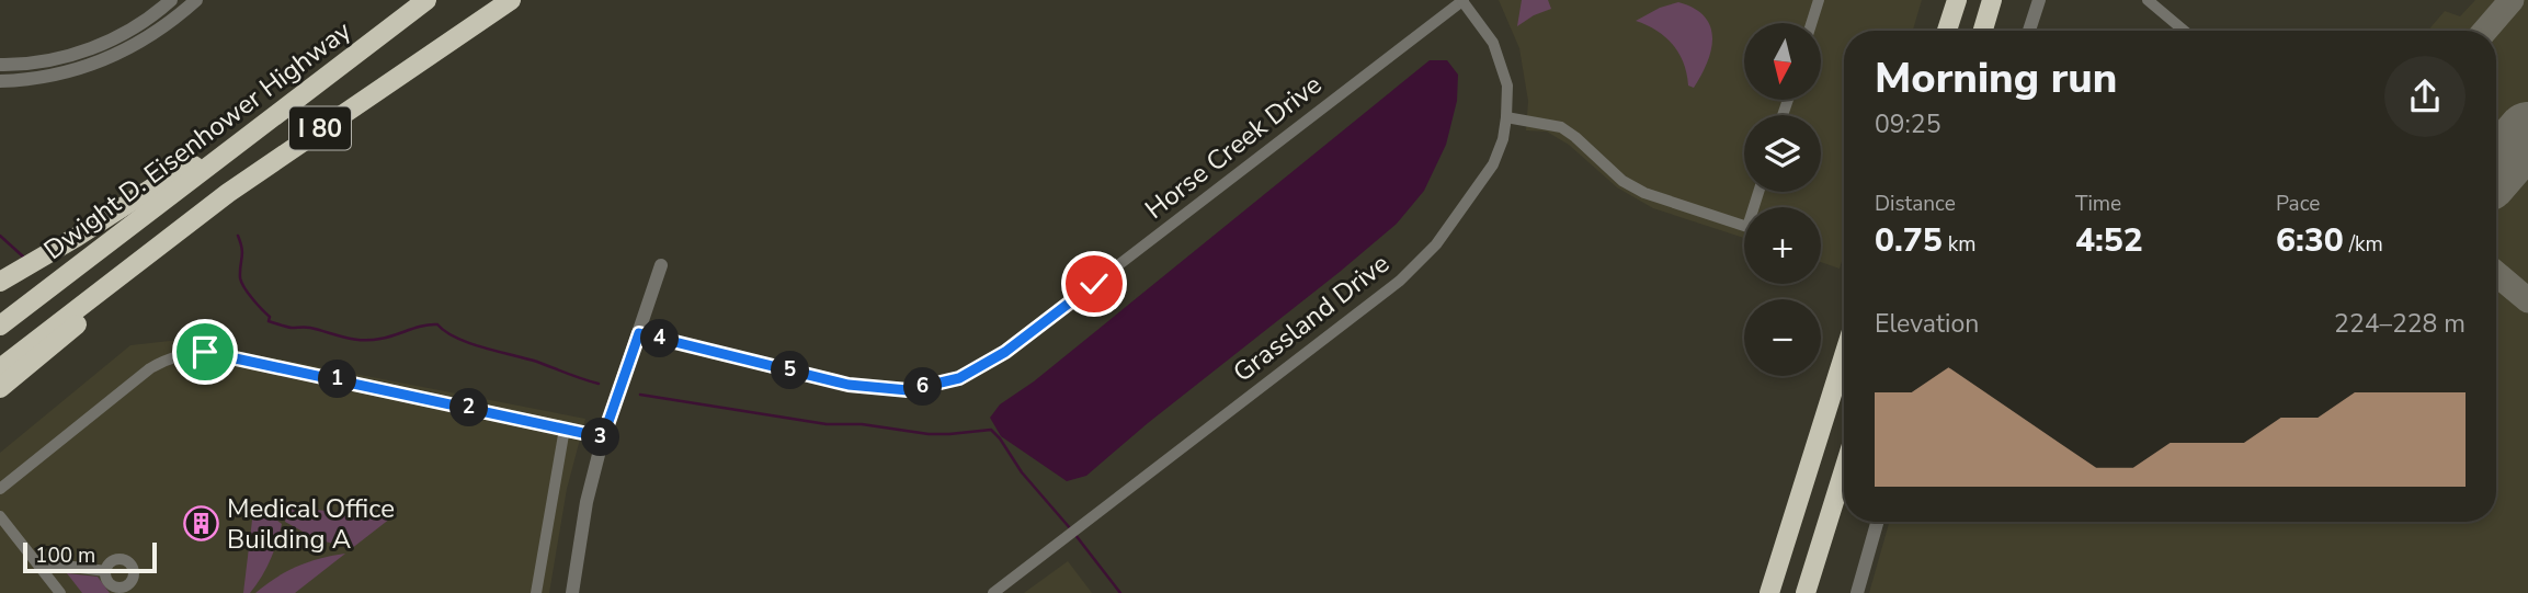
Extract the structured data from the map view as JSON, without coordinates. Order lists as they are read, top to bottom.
{
  "streets": {
    "highway": ["I 80", "Dwight D. Eisenhower Highway"],
    "street": ["Horse Creek Drive", "Grassland Drive"]
  },
  "crossings": [
    ["Horse Creek Drive", "Grassland Drive"]
  ],
  "places": {
    "building": ["Medical Office Building A"]
  },
  "scale_bar": "100 m",
  "north": "bottom",
  "page": {
    "map_buttons": ["+", "−"],
    "heading": ["Morning run", "09:25"],
    "stats": [
      ["Distance", "0.75 km"],
      ["Time", "4:52"],
      ["Pace", "6:30 /km"]
    ],
    "chart": ["Elevation", "224–228 m"],
    "pins": [
      "4",
      "5",
      "1",
      "6",
      "2",
      "3"
    ],
    "scale": "100 m"
  }
}
